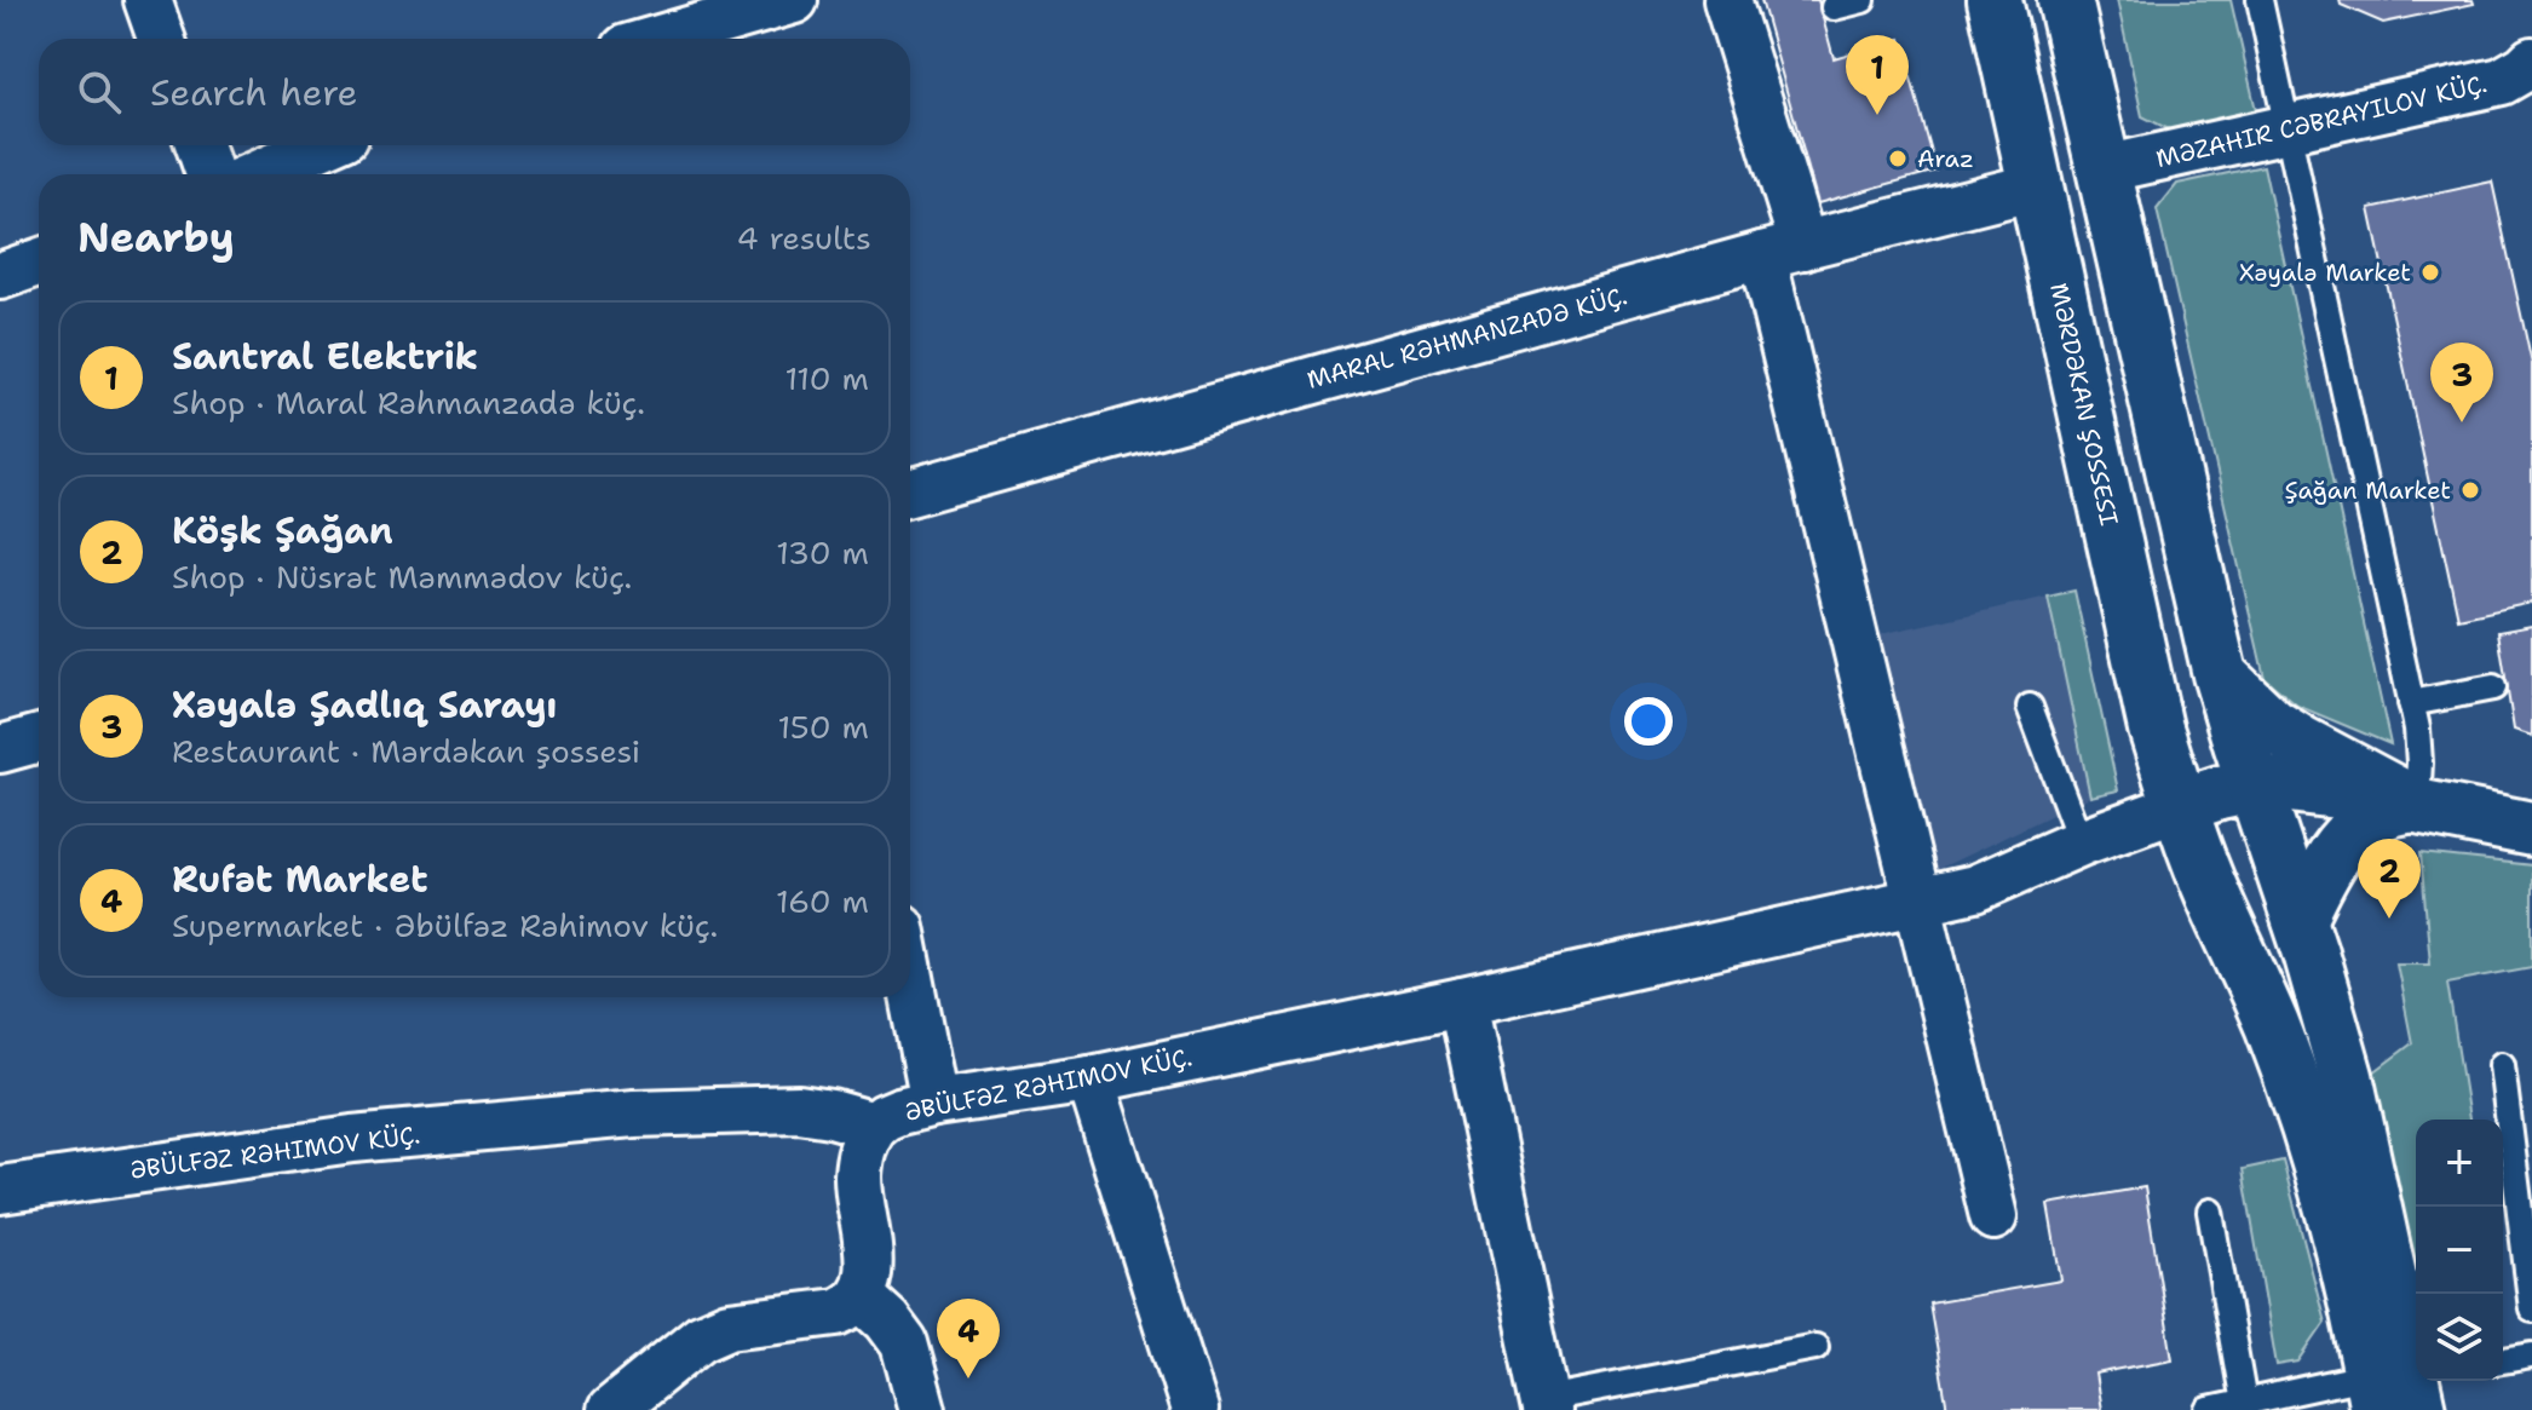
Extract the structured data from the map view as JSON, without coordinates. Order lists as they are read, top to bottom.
{
  "streets": {
    "main road": ["MƏRDƏKAN ŞOSSESI"],
    "street": ["MARAL RƏHMANZADƏ KÜÇ.", "ƏBÜLFƏZ RƏHIMOV KÜÇ."]
  },
  "crossings": [
    ["MARAL RƏHMANZADƏ KÜÇ.", "MƏRDƏKAN ŞOSSESI"],
    ["MƏRDƏKAN ŞOSSESI", "ƏBÜLFƏZ RƏHIMOV KÜÇ."]
  ],
  "places": ["Araz", "Xəyalə Market", "Şağan Market"],
  "page": {
    "pins": [
      "1",
      "3",
      "2",
      "4"
    ],
    "search": "Search here",
    "heading": ["Nearby", "4 results"],
    "list": [
      {
        "mark": "1",
        "name": "Santral Elektrik",
        "note": "Shop · Maral Rəhmanzadə küç.",
        "value": "110 m"
      },
      {
        "mark": "2",
        "name": "Köşk Şağan",
        "note": "Shop · Nüsrət Məmmədov küç.",
        "value": "130 m"
      },
      {
        "mark": "3",
        "name": "Xəyalə Şadlıq Sarayı",
        "note": "Restaurant · Mərdəkan şossesi",
        "value": "150 m"
      },
      {
        "mark": "4",
        "name": "Rufət Market",
        "note": "Supermarket · Əbülfəz Rəhimov küç.",
        "value": "160 m"
      }
    ],
    "map_buttons": ["+", "−"]
  }
}
